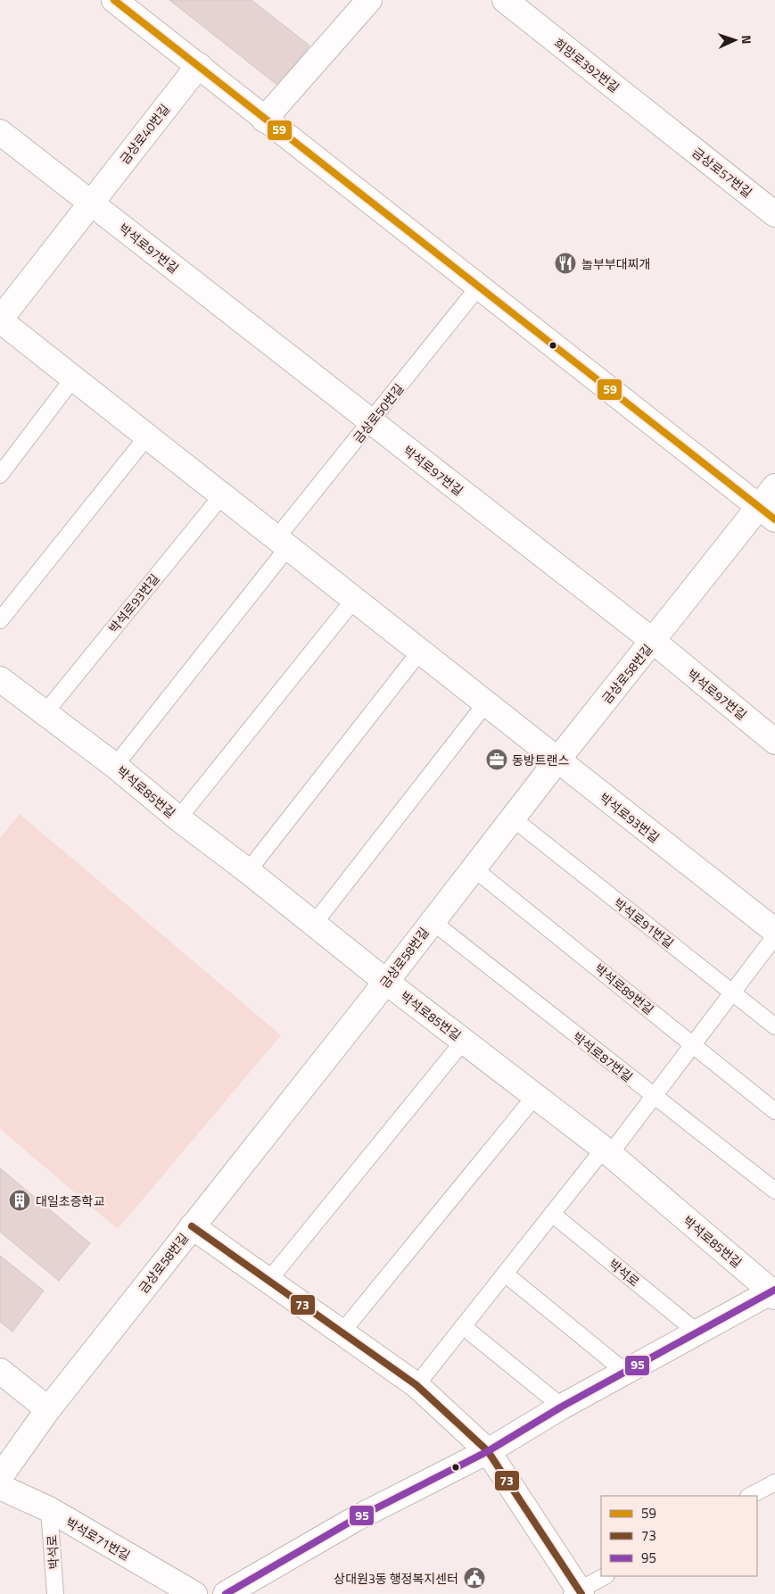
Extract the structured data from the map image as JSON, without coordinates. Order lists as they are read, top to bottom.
{
  "streets": {
    "street": [
      "희망로392번길",
      "금상로40번길",
      "금상로57번길",
      "박석로97번길",
      "박석로93번길",
      "금상로58번길",
      "박석로85번길",
      "박석로71번길"
    ],
    "lane": [
      "금상로50번길",
      "박석로91번길",
      "박석로89번길",
      "박석로87번길",
      "박석로"
    ]
  },
  "crossings": [
    ["희망로392번길", "금상로57번길"],
    ["금상로40번길", "박석로97번길"],
    ["금상로40번길", "박석로93번길"],
    ["박석로97번길", "금상로50번길"],
    ["박석로97번길", "금상로58번길"],
    ["금상로50번길", "박석로93번길"],
    ["박석로93번길", "금상로58번길"],
    ["박석로93번길", "박석로85번길"],
    ["금상로58번길", "박석로85번길"],
    ["금상로58번길", "박석로91번길"],
    ["금상로58번길", "박석로89번길"],
    ["금상로58번길", "박석로87번길"],
    ["박석로", "박석로71번길"]
  ],
  "places": {
    "restaurant": ["놀부부대찌개"],
    "office": ["동방트랜스"],
    "building": ["대일초증학교"],
    "public building": ["상대원3동 행정복지센터"]
  },
  "lines": ["transit line 59", "transit line 73", "transit line 95"],
  "legend": ["59", "73", "95"],
  "north": "right"
}
